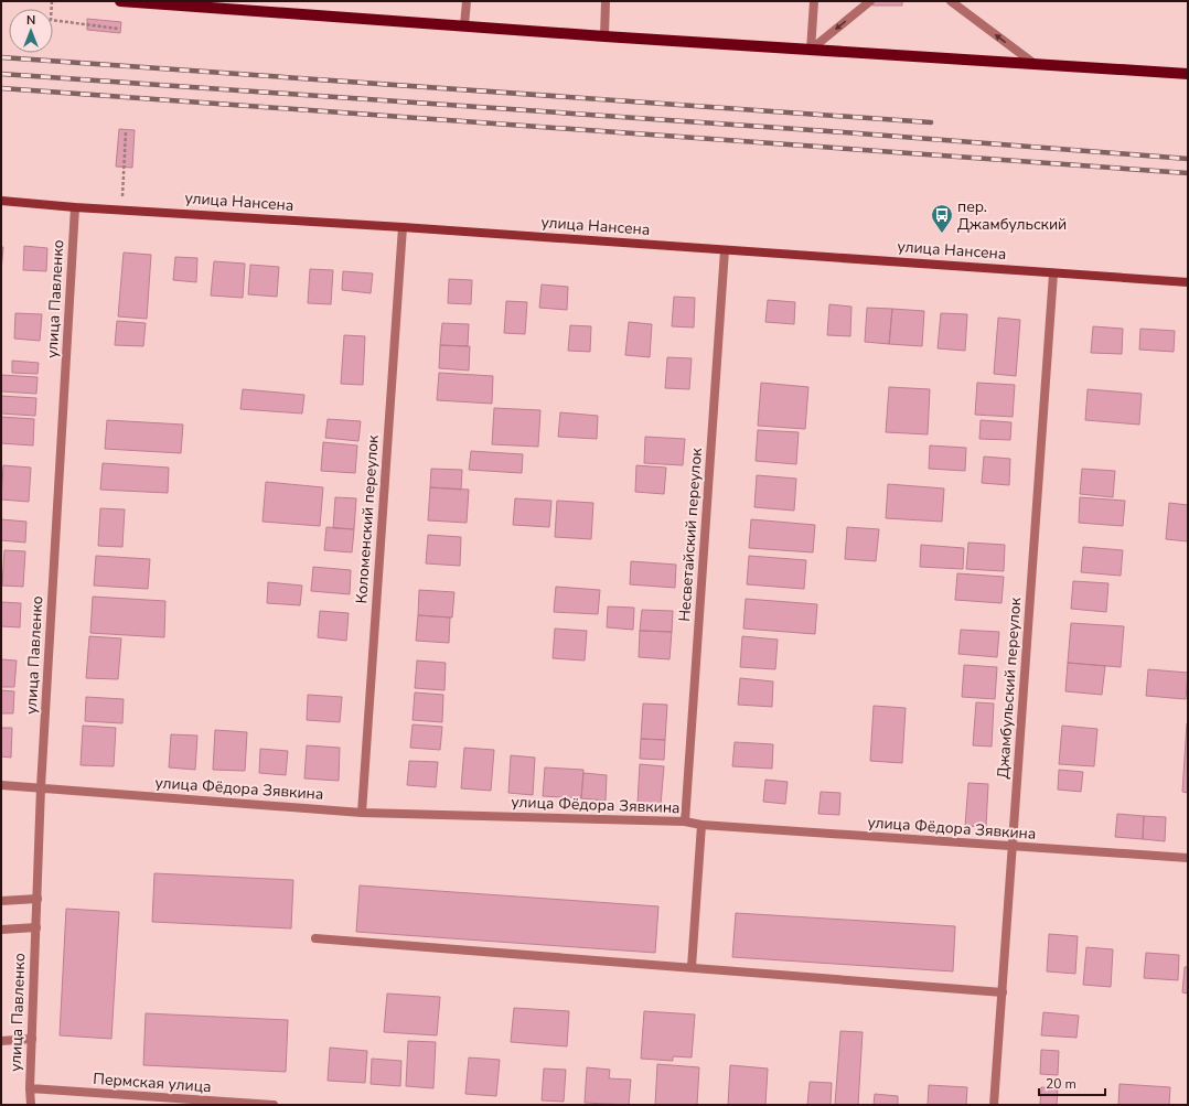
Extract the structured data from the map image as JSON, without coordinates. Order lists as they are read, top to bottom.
{
  "streets": {
    "main road": ["улица Нансена"],
    "street": [
      "улица Павленко",
      "Коломенский переулок",
      "Несветайский переулок",
      "Джамбульский переулок",
      "улица Фёдора Зявкина",
      "Пермская улица"
    ]
  },
  "crossings": [
    ["улица Нансена", "улица Павленко"],
    ["улица Нансена", "Коломенский переулок"],
    ["улица Нансена", "Несветайский переулок"],
    ["улица Нансена", "Джамбульский переулок"],
    ["улица Павленко", "улица Фёдора Зявкина"],
    ["улица Павленко", "Пермская улица"],
    ["Коломенский переулок", "улица Фёдора Зявкина"],
    ["Несветайский переулок", "улица Фёдора Зявкина"],
    ["Джамбульский переулок", "улица Фёдора Зявкина"]
  ],
  "places": {
    "bus stop": ["пер. Джамбульский"]
  },
  "scale_bar": "20 m",
  "north": "top"
}
